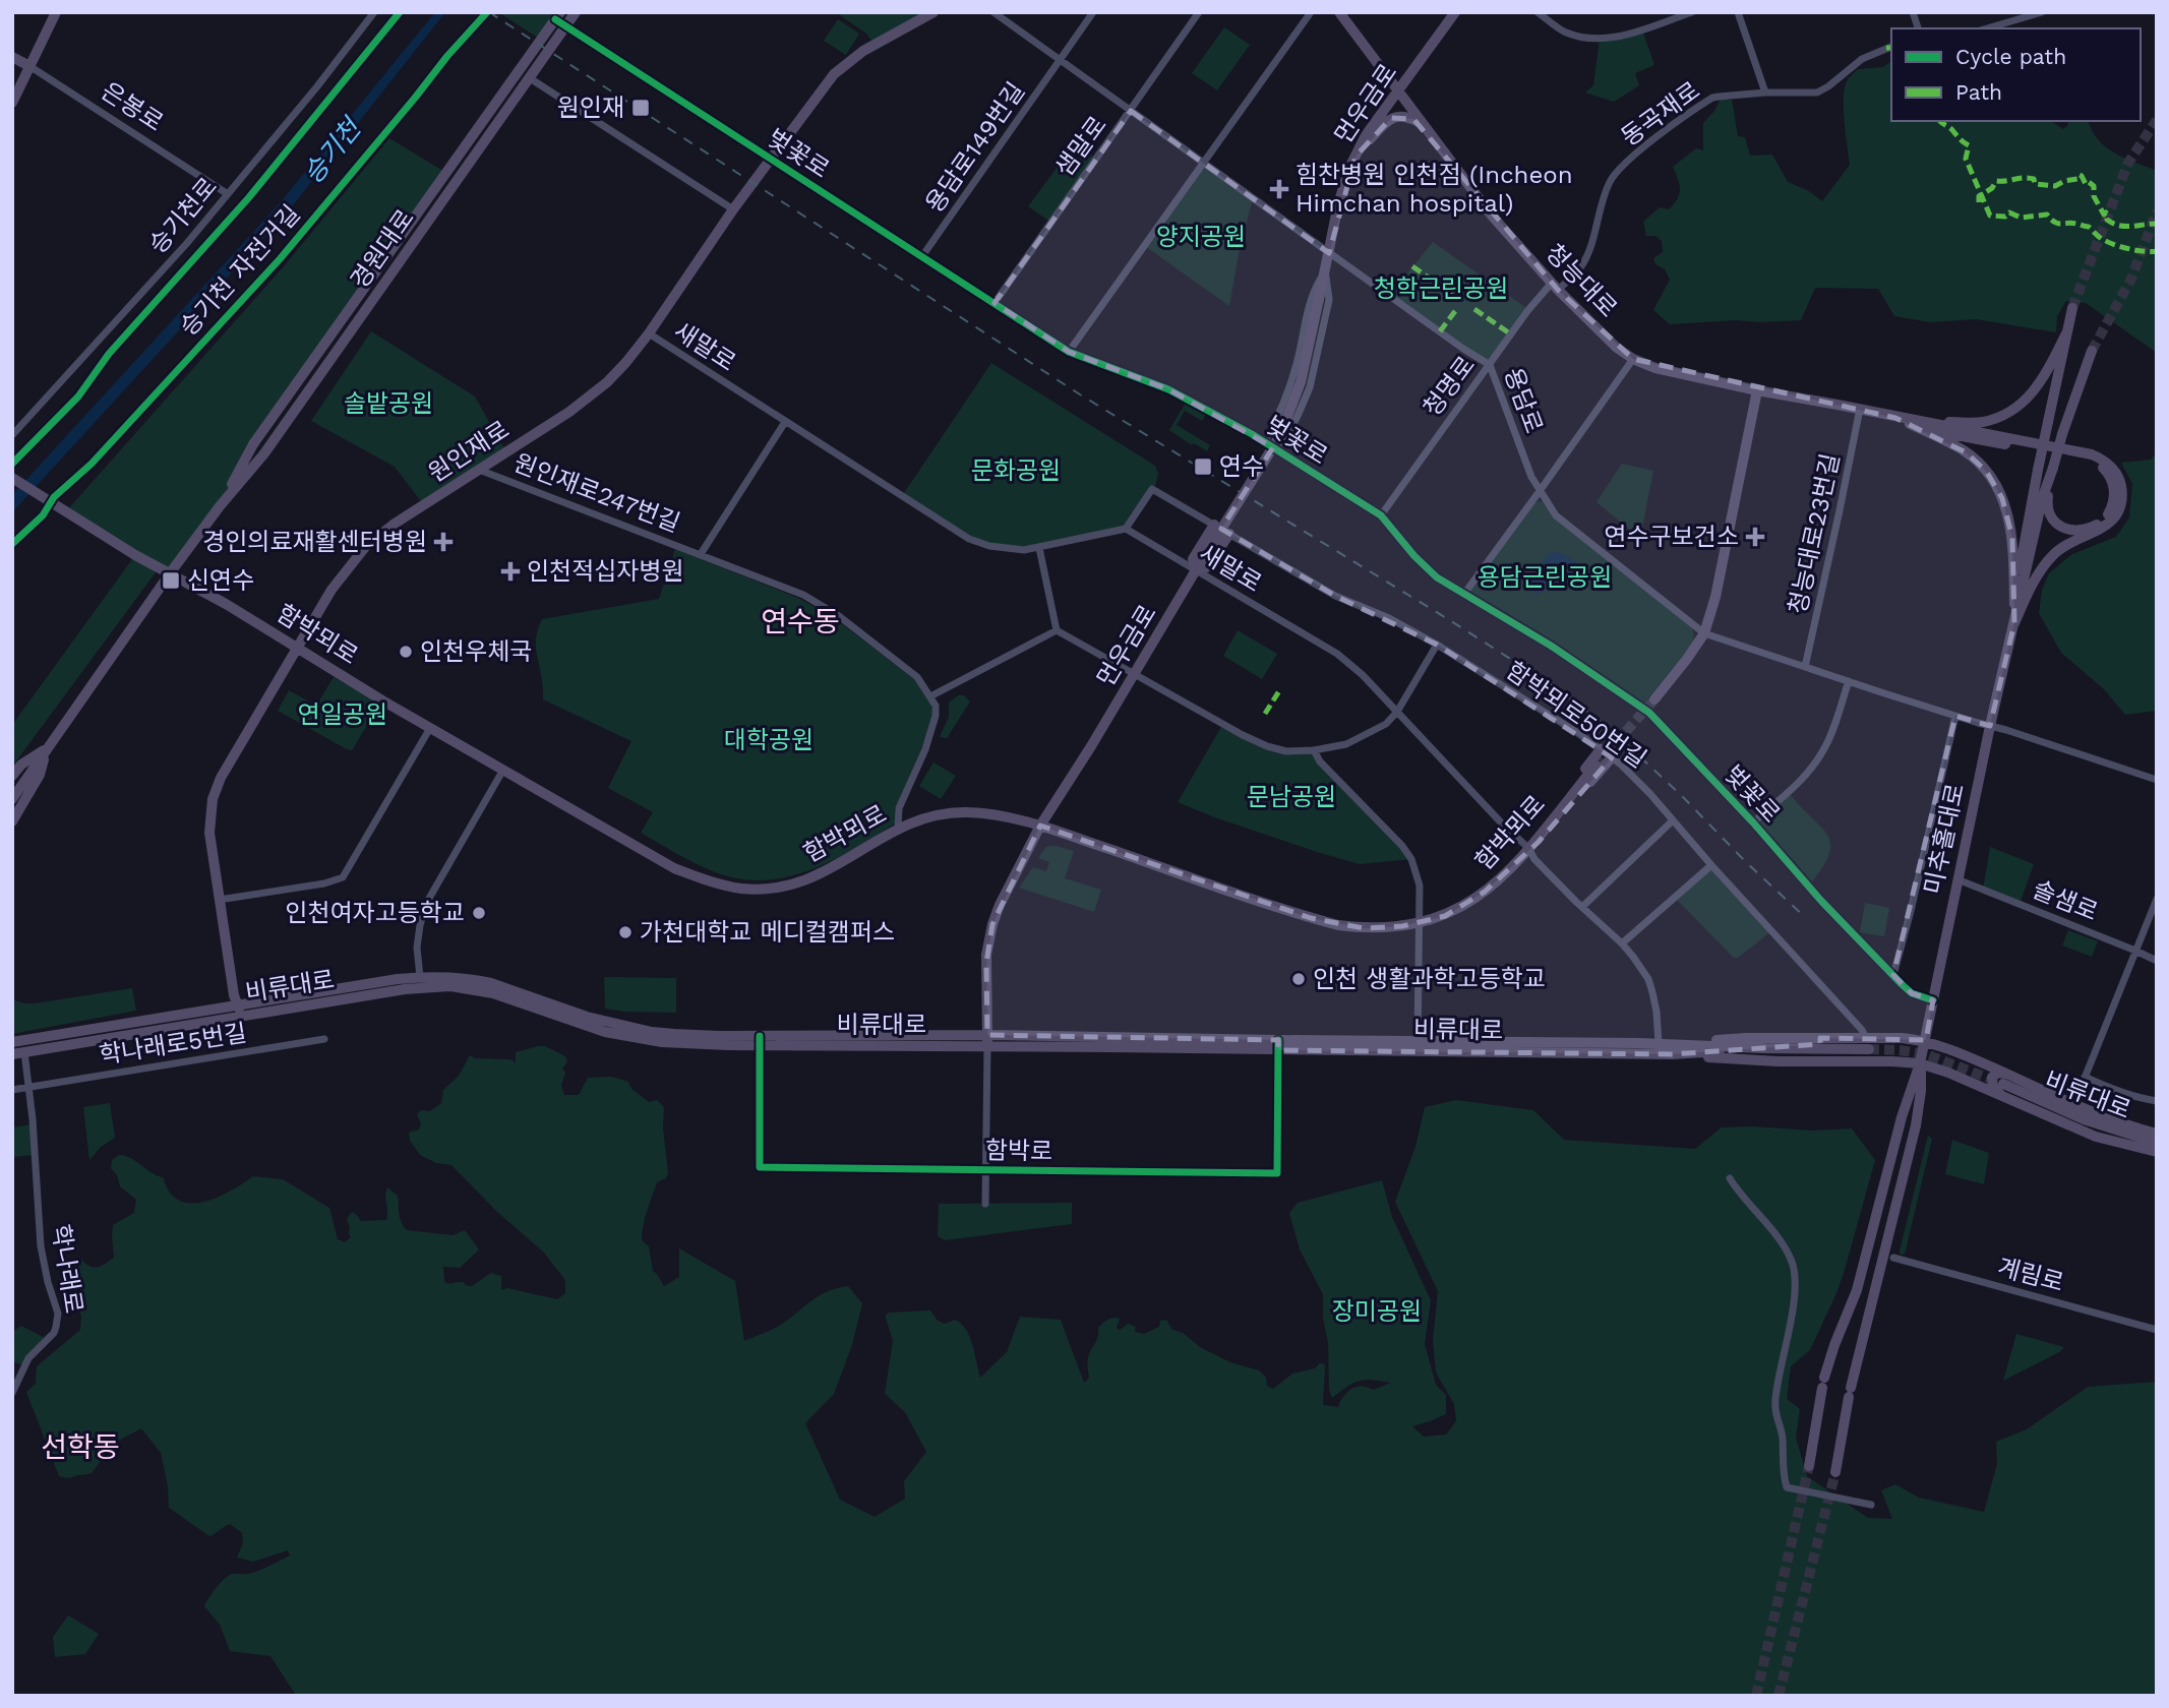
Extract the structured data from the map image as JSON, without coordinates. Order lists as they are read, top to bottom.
{
  "streets": {
    "main road": [
      "먼우금로",
      "은봉로",
      "경원대로",
      "청능대로",
      "원인재로",
      "함박뫼로",
      "미추홀대로",
      "비류대로"
    ],
    "street": [
      "동곡재로",
      "샘말로",
      "용담로149번길",
      "벚꽃로",
      "승기천로",
      "새말로",
      "청명로",
      "용담로",
      "원인재로247번길",
      "청능대로23번길",
      "함박뫼로50번길",
      "솔샘로",
      "학나래로5번길",
      "함박로",
      "학나래로",
      "계림로"
    ],
    "cycle path": ["승기천 자전거길"]
  },
  "crossings": [
    ["먼우금로", "벚꽃로"],
    ["먼우금로", "청능대로"],
    ["먼우금로", "새말로"],
    ["먼우금로", "용담로"],
    ["먼우금로", "함박뫼로"],
    ["먼우금로", "비류대로"],
    ["은봉로", "승기천로"],
    ["동곡재로", "청능대로"],
    ["동곡재로", "청명로"],
    ["샘말로", "벚꽃로"],
    ["샘말로", "용담로"],
    ["용담로149번길", "벚꽃로"],
    ["용담로149번길", "용담로"],
    ["벚꽃로", "경원대로"],
    ["벚꽃로", "청명로"],
    ["벚꽃로", "원인재로"],
    ["벚꽃로", "미추홀대로"],
    ["경원대로", "함박뫼로"],
    ["청능대로", "청명로"],
    ["청능대로", "청능대로23번길"],
    ["새말로", "원인재로"],
    ["새말로", "함박뫼로"],
    ["새말로", "함박뫼로50번길"],
    ["새말로", "비류대로"],
    ["청명로", "용담로"],
    ["용담로", "청능대로23번길"],
    ["용담로", "미추홀대로"],
    ["원인재로", "원인재로247번길"],
    ["원인재로", "함박뫼로"],
    ["원인재로", "비류대로"],
    ["미추홀대로", "솔샘로"],
    ["비류대로", "함박로"],
    ["비류대로", "학나래로"],
    ["학나래로5번길", "학나래로"]
  ],
  "districts": ["연수동", "선학동"],
  "water": ["승기천"],
  "parks": [
    "양지공원",
    "청학근린공원",
    "솔밭공원",
    "문화공원",
    "용담근린공원",
    "연일공원",
    "대학공원",
    "문남공원",
    "장미공원"
  ],
  "places": {
    "transit": ["원인재", "연수", "신연수"],
    "health": [
      "힘찬병원 인천점 (Incheon Himchan hospital)",
      "연수구보건소",
      "경인의료재활센터병원",
      "인천적십자병원"
    ],
    "other": [
      "인천우체국",
      "인천여자고등학교",
      "가천대학교 메디컬캠퍼스",
      "인천 생활과학고등학교"
    ]
  },
  "legend": ["Cycle path", "Path"]
}
